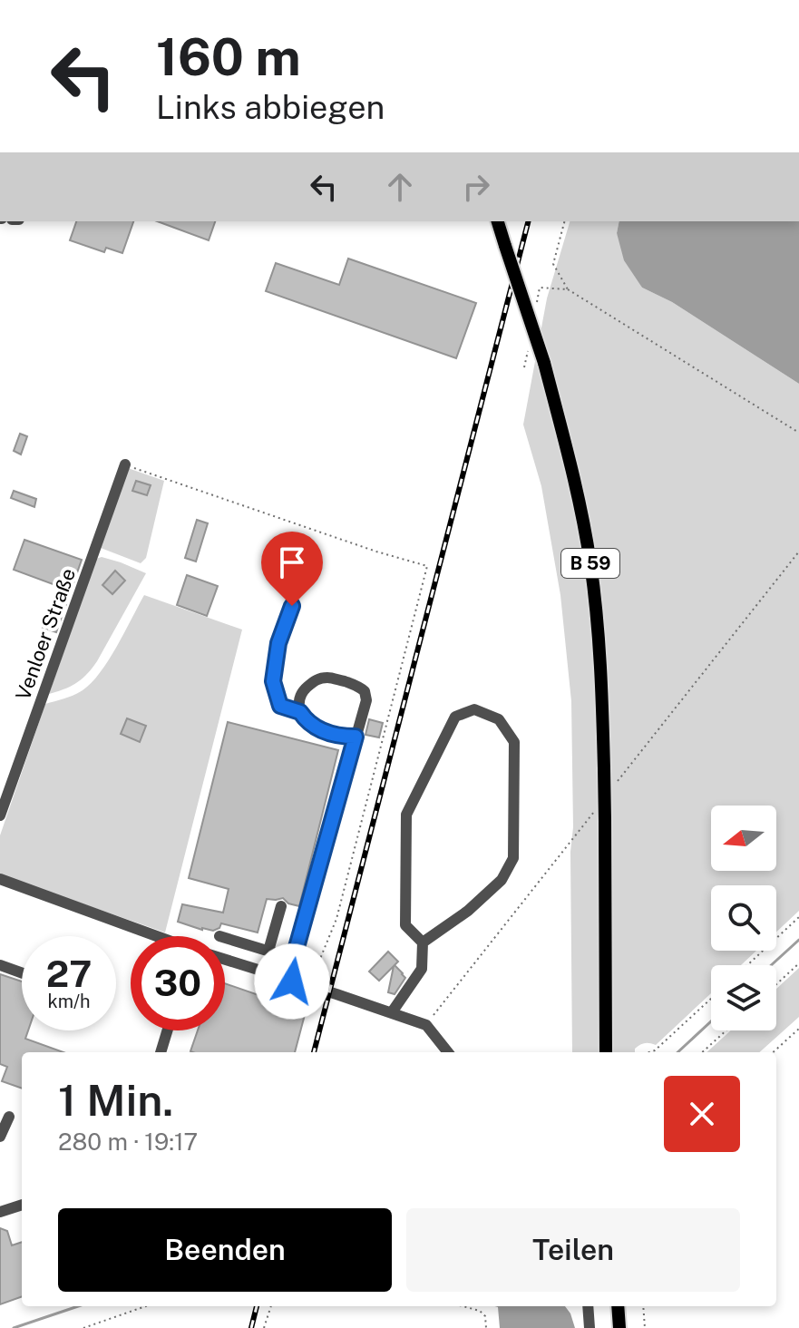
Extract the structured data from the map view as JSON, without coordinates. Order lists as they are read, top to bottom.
{
  "streets": {
    "main road": ["B 59"],
    "street": ["Venloer Straße"]
  },
  "north": "left",
  "page": {
    "turn": ["160 m", "Links abbiegen"],
    "speed": "27 km/h",
    "limit": "30",
    "heading": ["1 Min.", "280 m · 19:17"],
    "buttons": ["Beenden", "Teilen"]
  }
}
